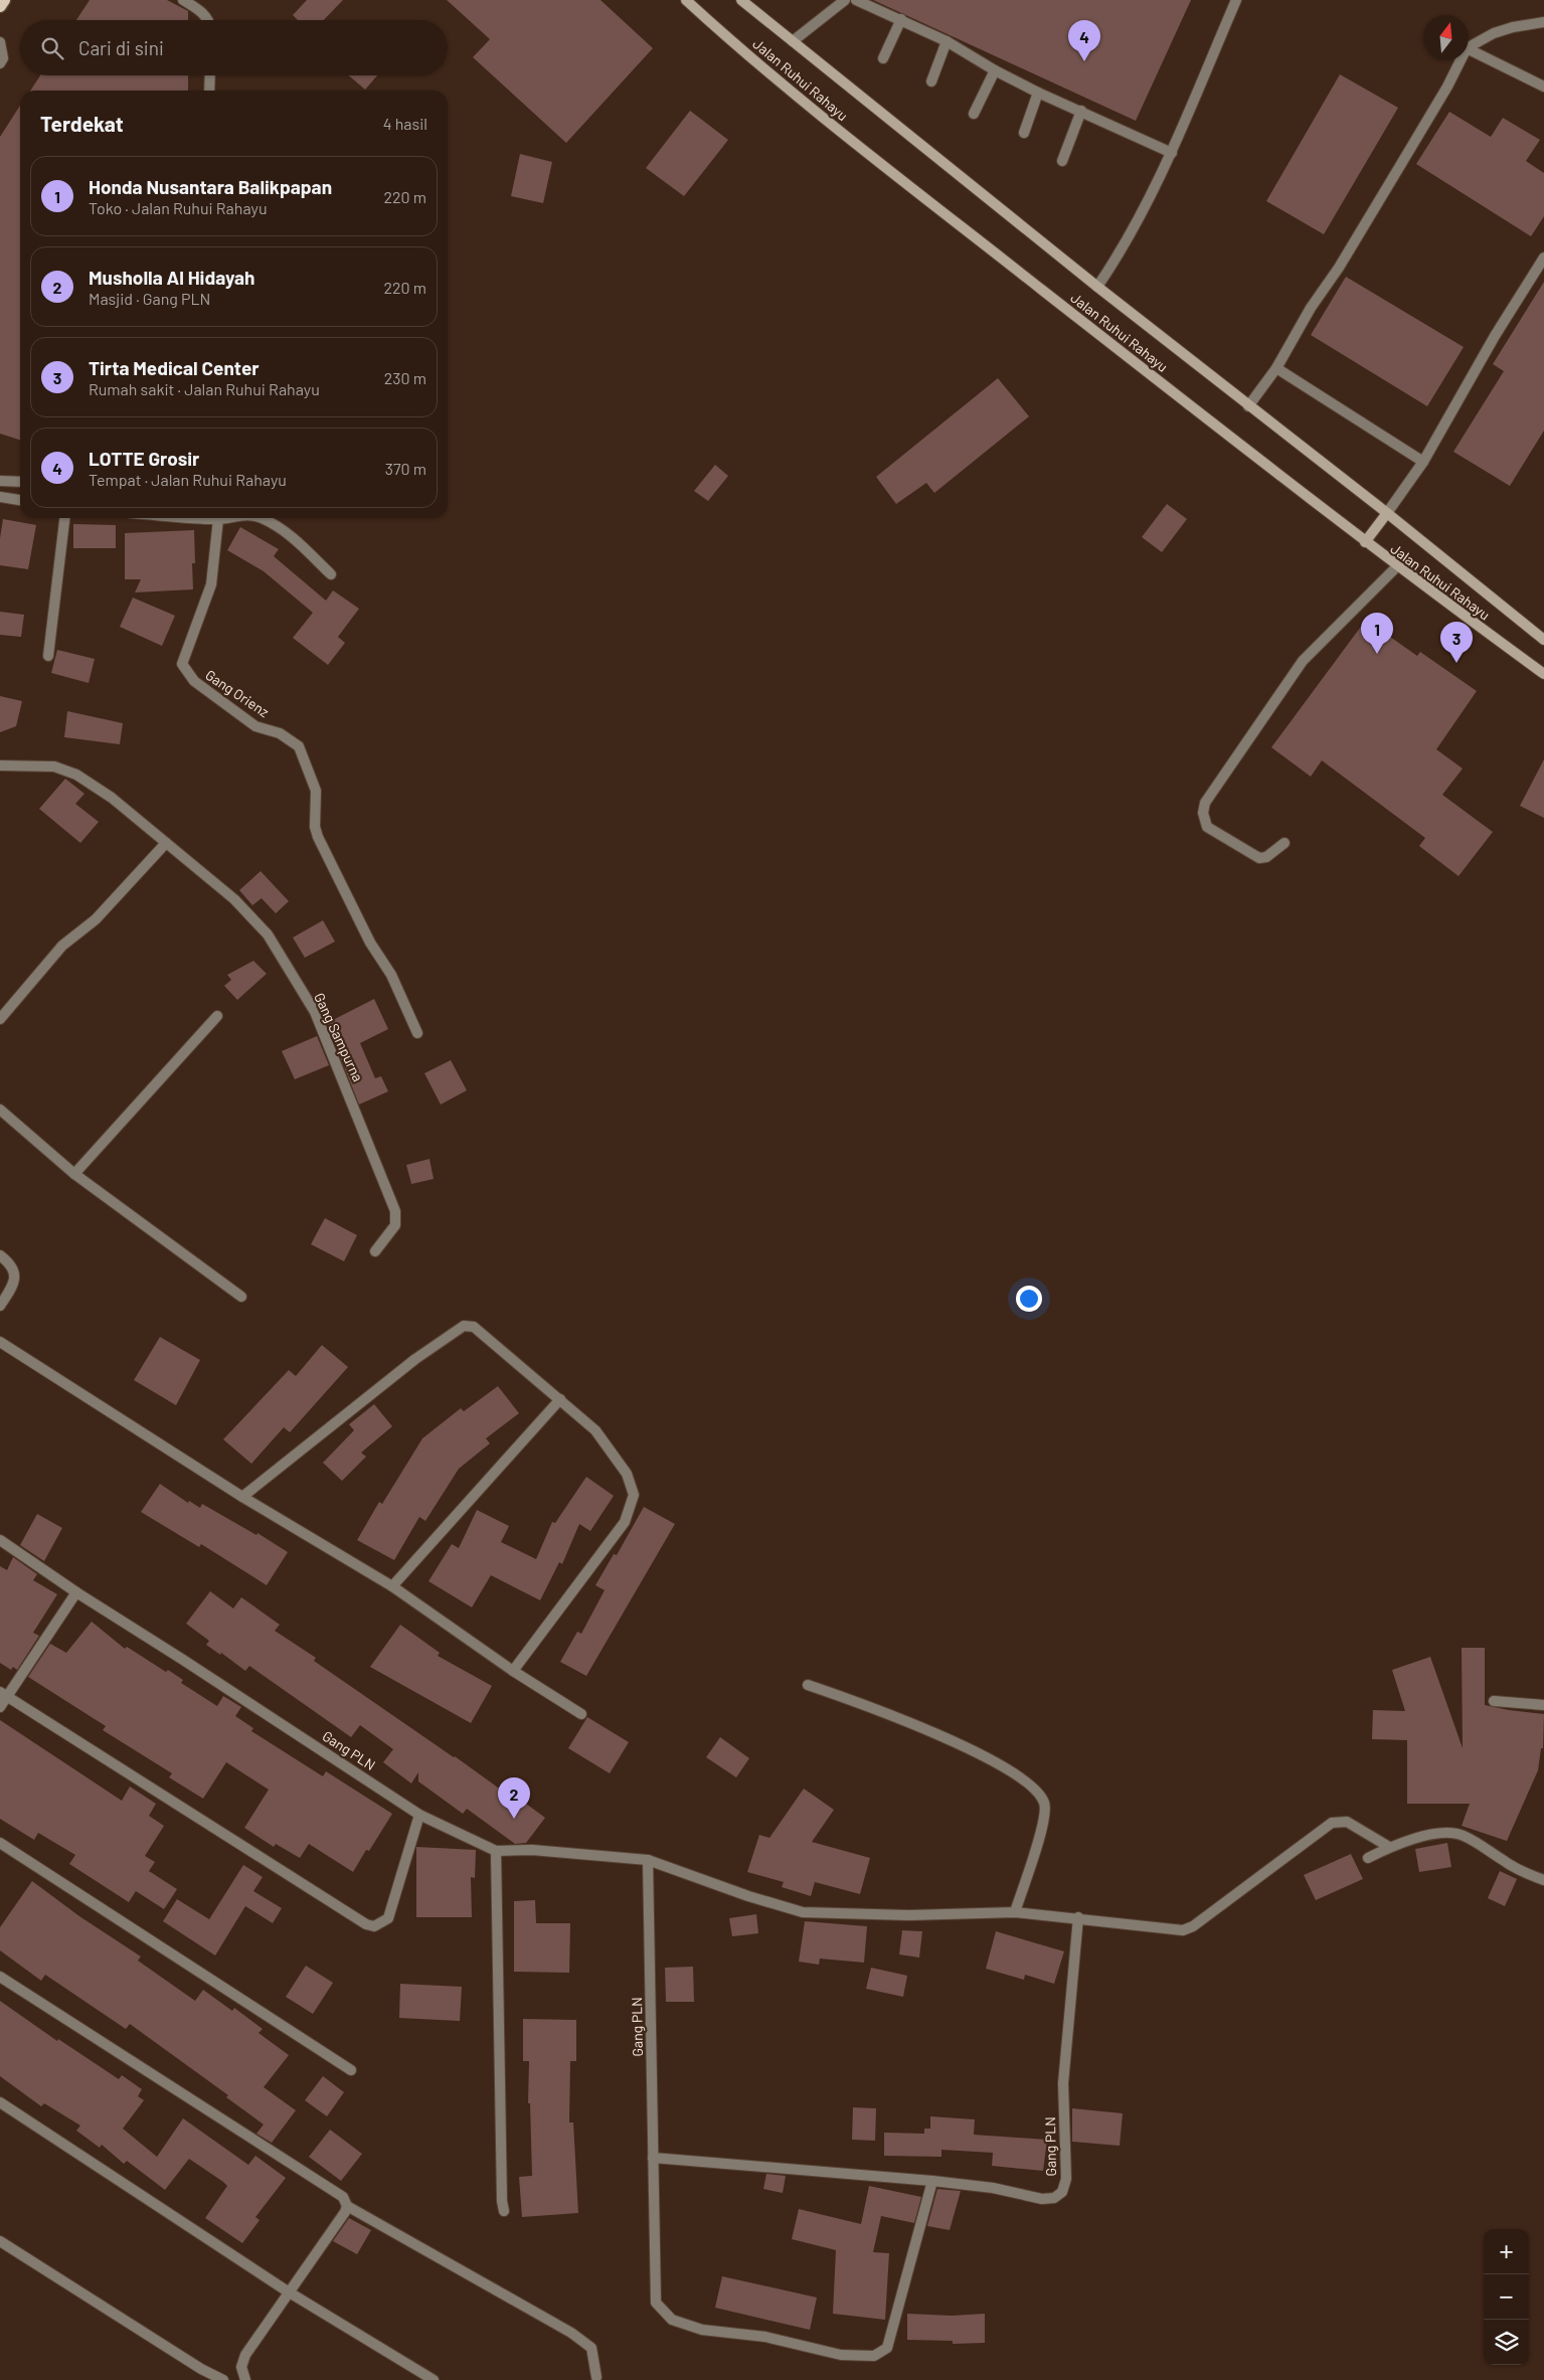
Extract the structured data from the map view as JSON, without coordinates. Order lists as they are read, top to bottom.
{
  "streets": {
    "main road": ["Jalan Ruhui Rahayu"],
    "street": ["Gang Orienz", "Gang Sampurna", "Gang PLN"]
  },
  "north": "top",
  "page": {
    "pins": [
      "4",
      "1",
      "3",
      "2"
    ],
    "search": "Cari di sini",
    "heading": ["Terdekat", "4 hasil"],
    "list": [
      {
        "mark": "1",
        "name": "Honda Nusantara Balikpapan",
        "note": "Toko · Jalan Ruhui Rahayu",
        "value": "220 m"
      },
      {
        "mark": "2",
        "name": "Musholla Al Hidayah",
        "note": "Masjid · Gang PLN",
        "value": "220 m"
      },
      {
        "mark": "3",
        "name": "Tirta Medical Center",
        "note": "Rumah sakit · Jalan Ruhui Rahayu",
        "value": "230 m"
      },
      {
        "mark": "4",
        "name": "LOTTE Grosir",
        "note": "Tempat · Jalan Ruhui Rahayu",
        "value": "370 m"
      }
    ],
    "map_buttons": ["+", "−"]
  }
}
